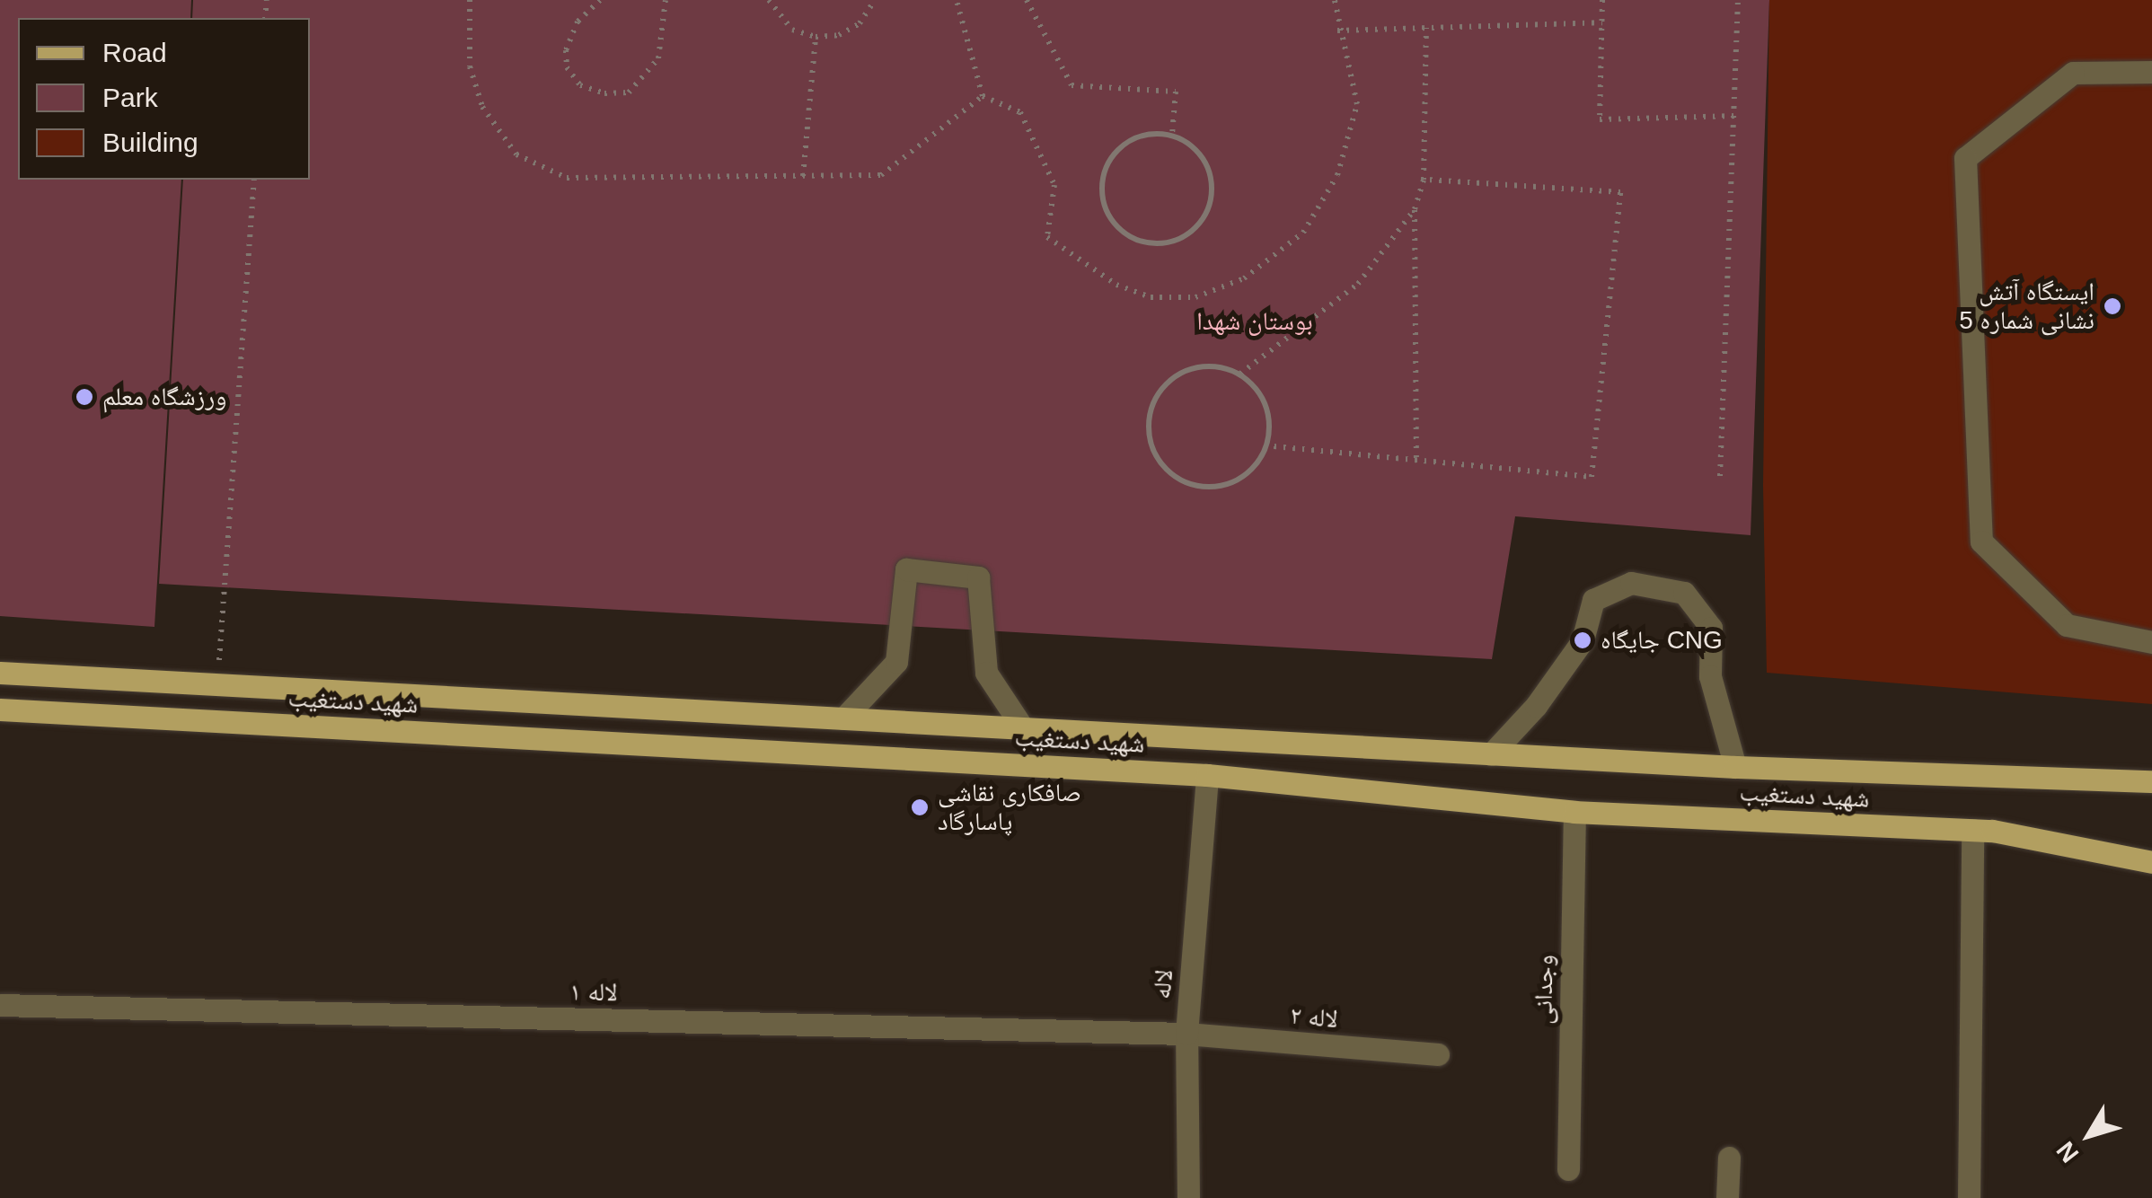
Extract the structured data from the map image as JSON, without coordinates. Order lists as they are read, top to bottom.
{
  "streets": {
    "main road": ["شهید دستغیب"],
    "street": [
      "لاله",
      "وجدانی",
      "لاله ۱",
      "لاله ۲"
    ]
  },
  "crossings": [
    ["شهید دستغیب", "لاله"],
    ["شهید دستغیب", "وجدانی"],
    ["لاله", "لاله ۱"],
    ["لاله", "لاله ۲"],
    ["لاله ۱", "لاله ۲"]
  ],
  "parks": ["بوستان شهدا"],
  "places": [
    "ایستگاه آتش نشانی شماره 5",
    "ورزشگاه معلم",
    "جایگاه CNG",
    "صافکاری نقاشی پاسارگاد"
  ],
  "legend": ["Road", "Park", "Building"],
  "north": "bottom left"
}
